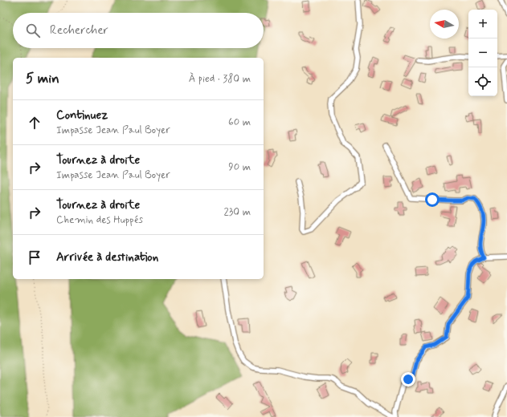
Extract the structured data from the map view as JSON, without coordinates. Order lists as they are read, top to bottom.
{
  "north": "left",
  "page": {
    "map_buttons": ["+", "−"],
    "search": "Rechercher",
    "heading": ["5 min", "À pied · 380 m"],
    "list": [
      ["Continuez", "Impasse Jean Paul Boyer", "60 m"],
      ["Tournez à droite", "Impasse Jean Paul Boyer", "90 m"],
      ["Tournez à droite", "Chemin des Huppés", "230 m"],
      "Arrivée à destination"
    ]
  }
}
